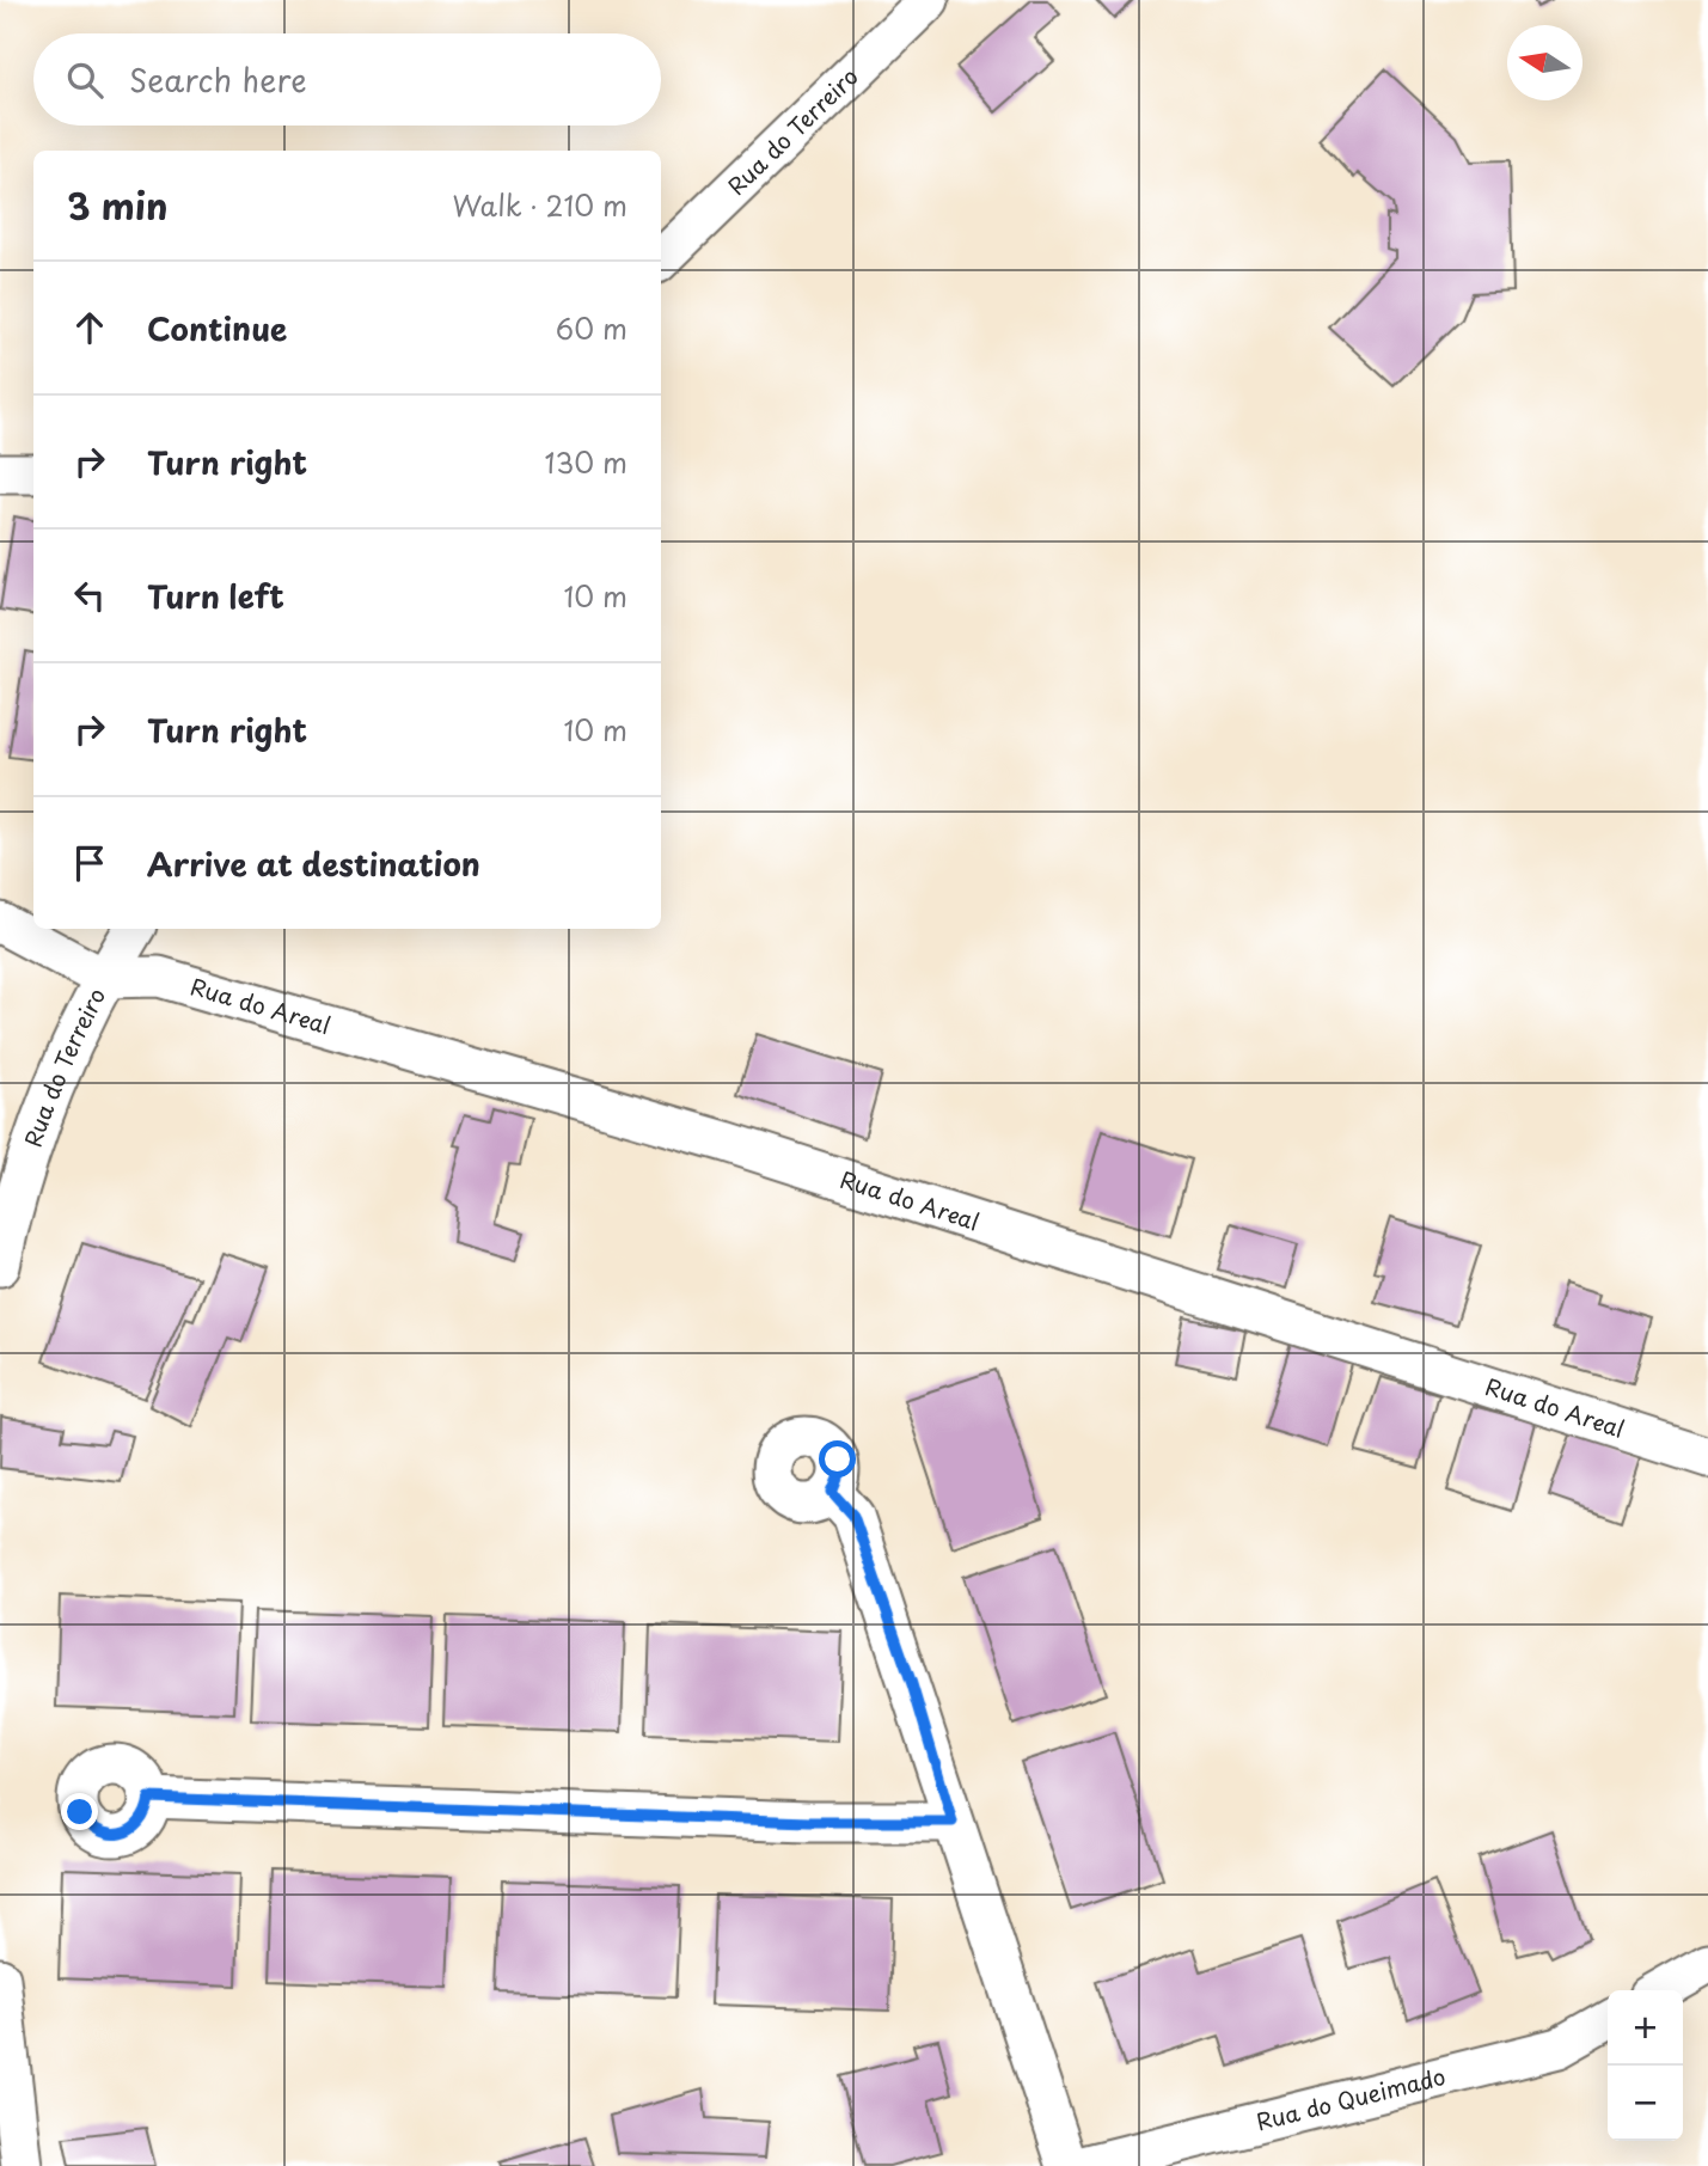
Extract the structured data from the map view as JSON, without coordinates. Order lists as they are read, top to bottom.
{
  "streets": {
    "street": ["Rua do Terreiro", "Rua do Areal", "Rua do Queimado"]
  },
  "crossings": [
    ["Rua do Terreiro", "Rua do Areal"]
  ],
  "north": "left",
  "page": {
    "search": "Search here",
    "heading": ["3 min", "Walk · 210 m"],
    "list": [
      ["Continue", "60 m"],
      ["Turn right", "130 m"],
      ["Turn left", "10 m"],
      ["Turn right", "10 m"],
      "Arrive at destination"
    ],
    "map_buttons": ["+", "−"]
  }
}
